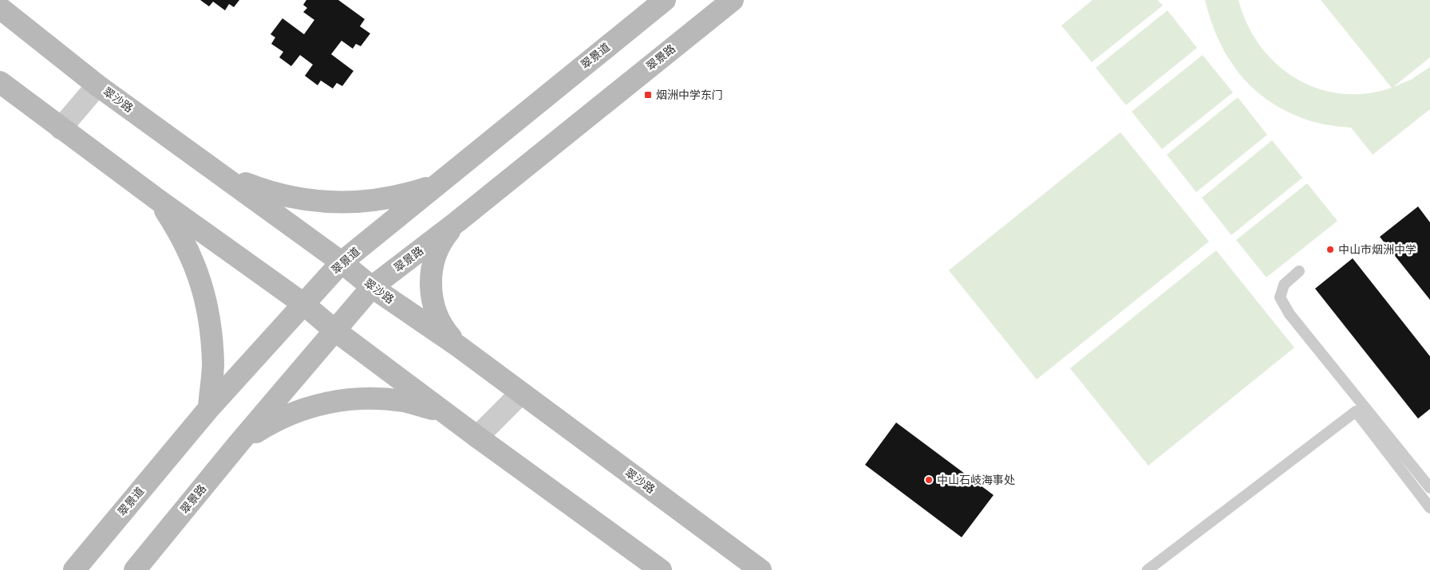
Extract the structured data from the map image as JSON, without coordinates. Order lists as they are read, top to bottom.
{
  "streets": {
    "main road": ["翠景道", "翠景路", "翠沙路"]
  },
  "crossings": [
    ["翠景道", "翠沙路"],
    ["翠景路", "翠沙路"]
  ],
  "places": {
    "transit": ["烟洲中学东门"],
    "other": ["中山市烟洲中学", "中山石岐海事处"]
  }
}
